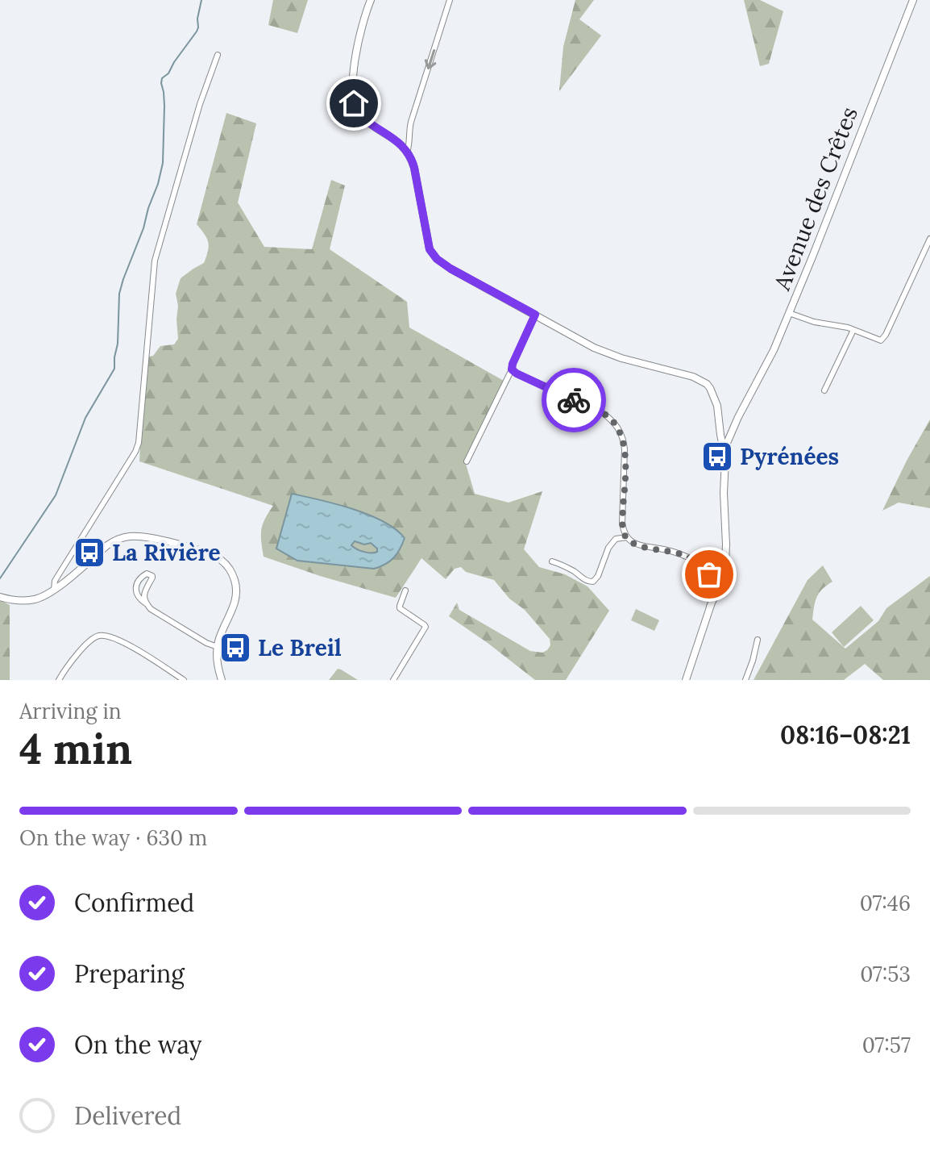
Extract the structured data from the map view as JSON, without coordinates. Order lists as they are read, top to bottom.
{
  "streets": {
    "street": ["Avenue des Crêtes"]
  },
  "places": {
    "bus stop": ["Pyrénées", "La Rivière", "Le Breil"]
  },
  "page": {
    "heading": ["4 min", "Arriving in", "08:16–08:21"],
    "bar": "On the way · 630 m",
    "list": [
      ["Confirmed", "07:46"],
      ["Preparing", "07:53"],
      ["On the way", "07:57"],
      "Delivered"
    ]
  }
}
